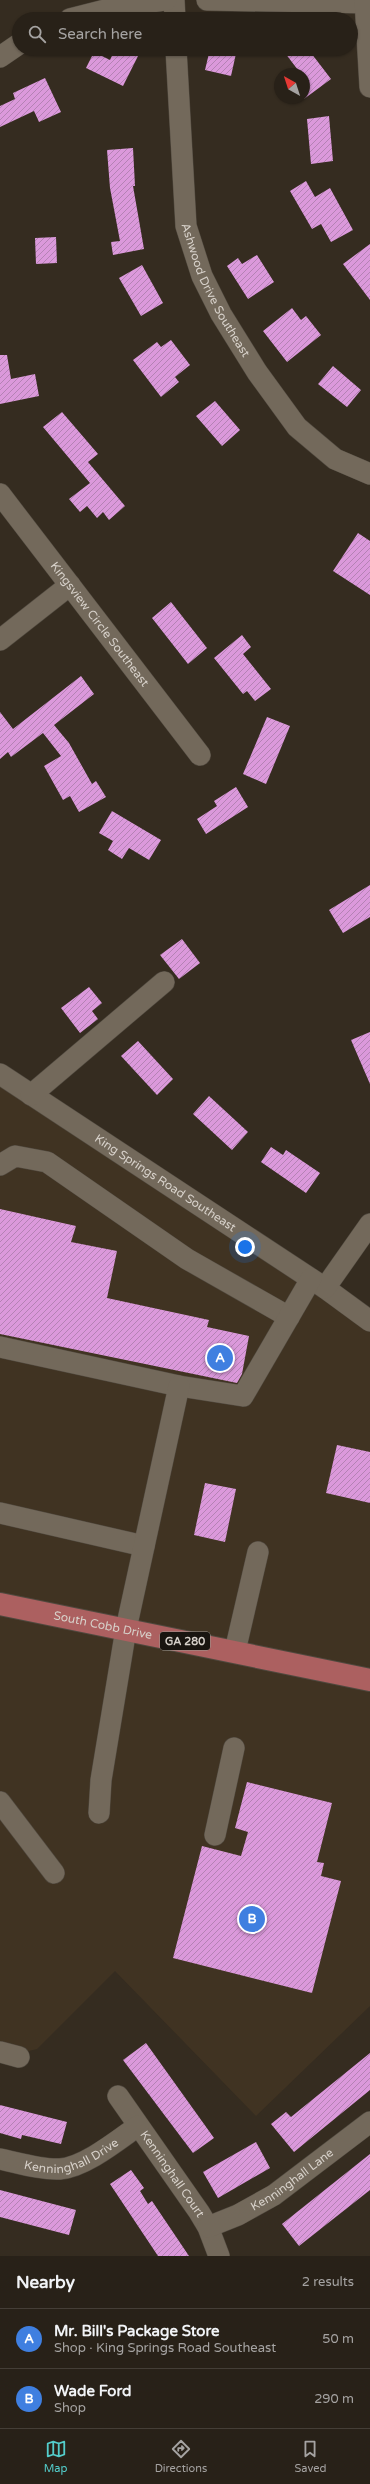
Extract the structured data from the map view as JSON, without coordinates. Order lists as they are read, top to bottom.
{
  "streets": {
    "main road": ["South Cobb Drive", "GA 280"],
    "street": [
      "Ashwood Drive Southeast",
      "Kingsview Circle Southeast",
      "King Springs Road Southeast",
      "Kenninghall Drive",
      "Kenninghall Court",
      "Kenninghall Lane"
    ]
  },
  "crossings": [
    ["Kenninghall Drive", "Kenninghall Court"],
    ["Kenninghall Court", "Kenninghall Lane"]
  ],
  "north": "top left",
  "page": {
    "search": "Search here",
    "pins": ["A", "B"],
    "heading": ["Nearby", "2 results"],
    "list": [
      {
        "mark": "A",
        "name": "Mr. Bill's Package Store",
        "note": "Shop · King Springs Road Southeast",
        "value": "50 m"
      },
      {
        "mark": "B",
        "name": "Wade Ford",
        "note": "Shop",
        "value": "290 m"
      }
    ],
    "nav": ["Map", "Directions", "Saved"]
  }
}
